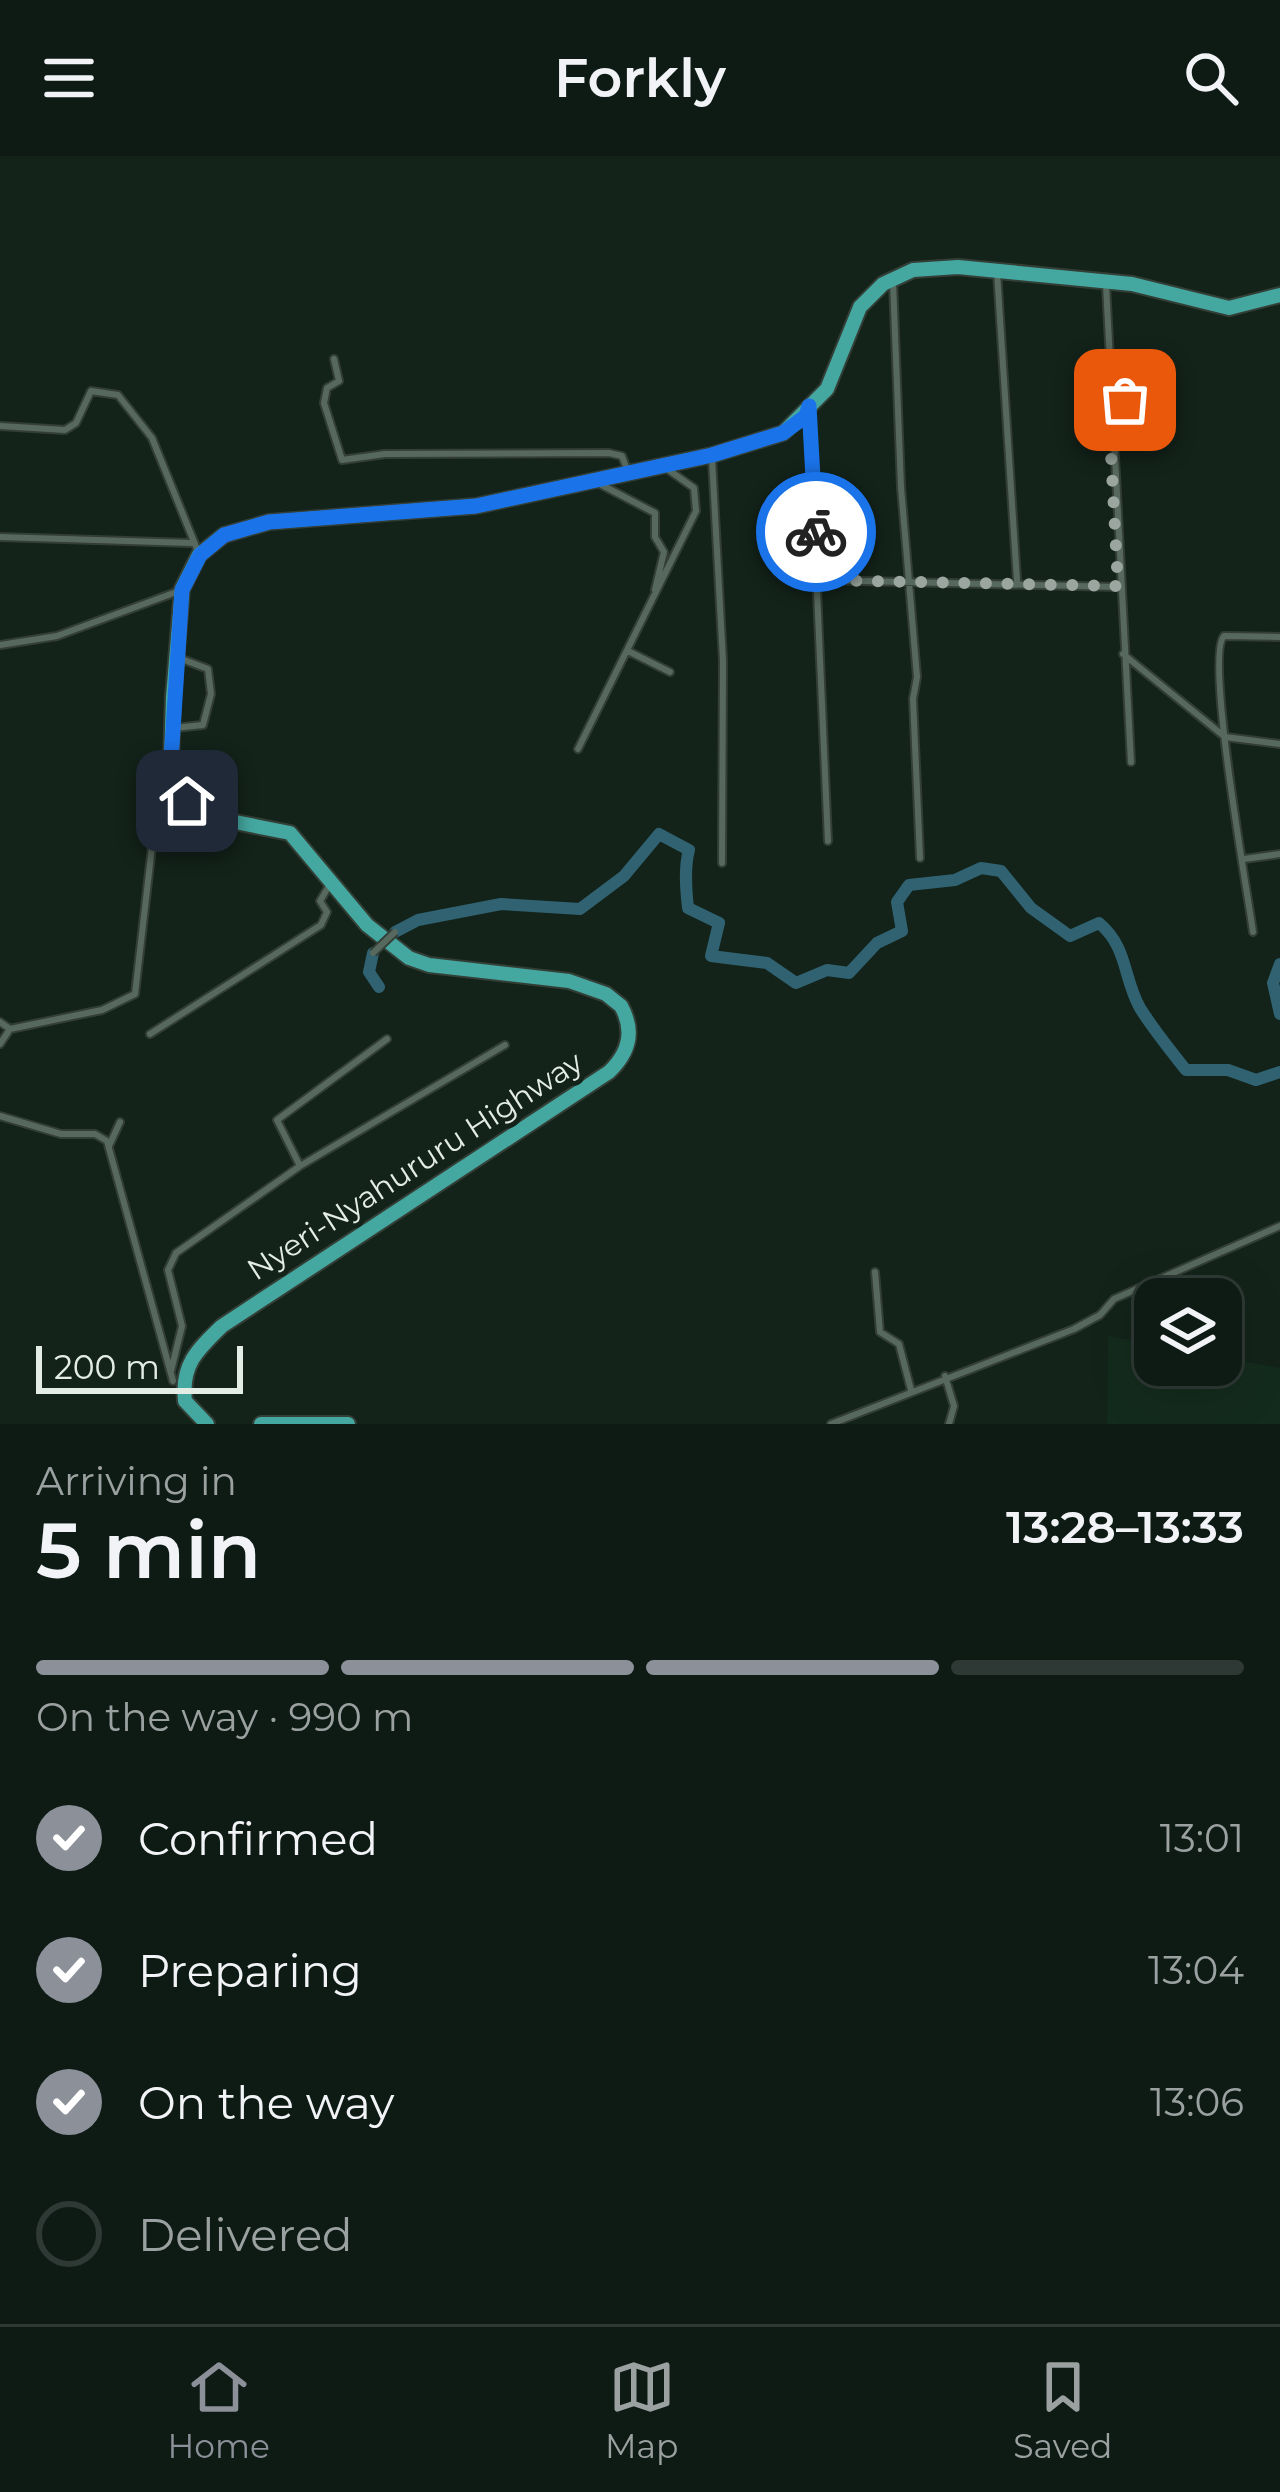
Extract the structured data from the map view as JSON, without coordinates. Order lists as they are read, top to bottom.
{
  "streets": {
    "highway": ["Nyeri-Nyahururu Highway"]
  },
  "scale_bar": "200 m",
  "page": {
    "header": "Forkly",
    "scale": "200 m",
    "heading": ["5 min", "Arriving in", "13:28–13:33"],
    "bar": "On the way · 990 m",
    "list": [
      ["Confirmed", "13:01"],
      ["Preparing", "13:04"],
      ["On the way", "13:06"],
      "Delivered"
    ],
    "tabs": ["Home", "Map", "Saved"]
  }
}
